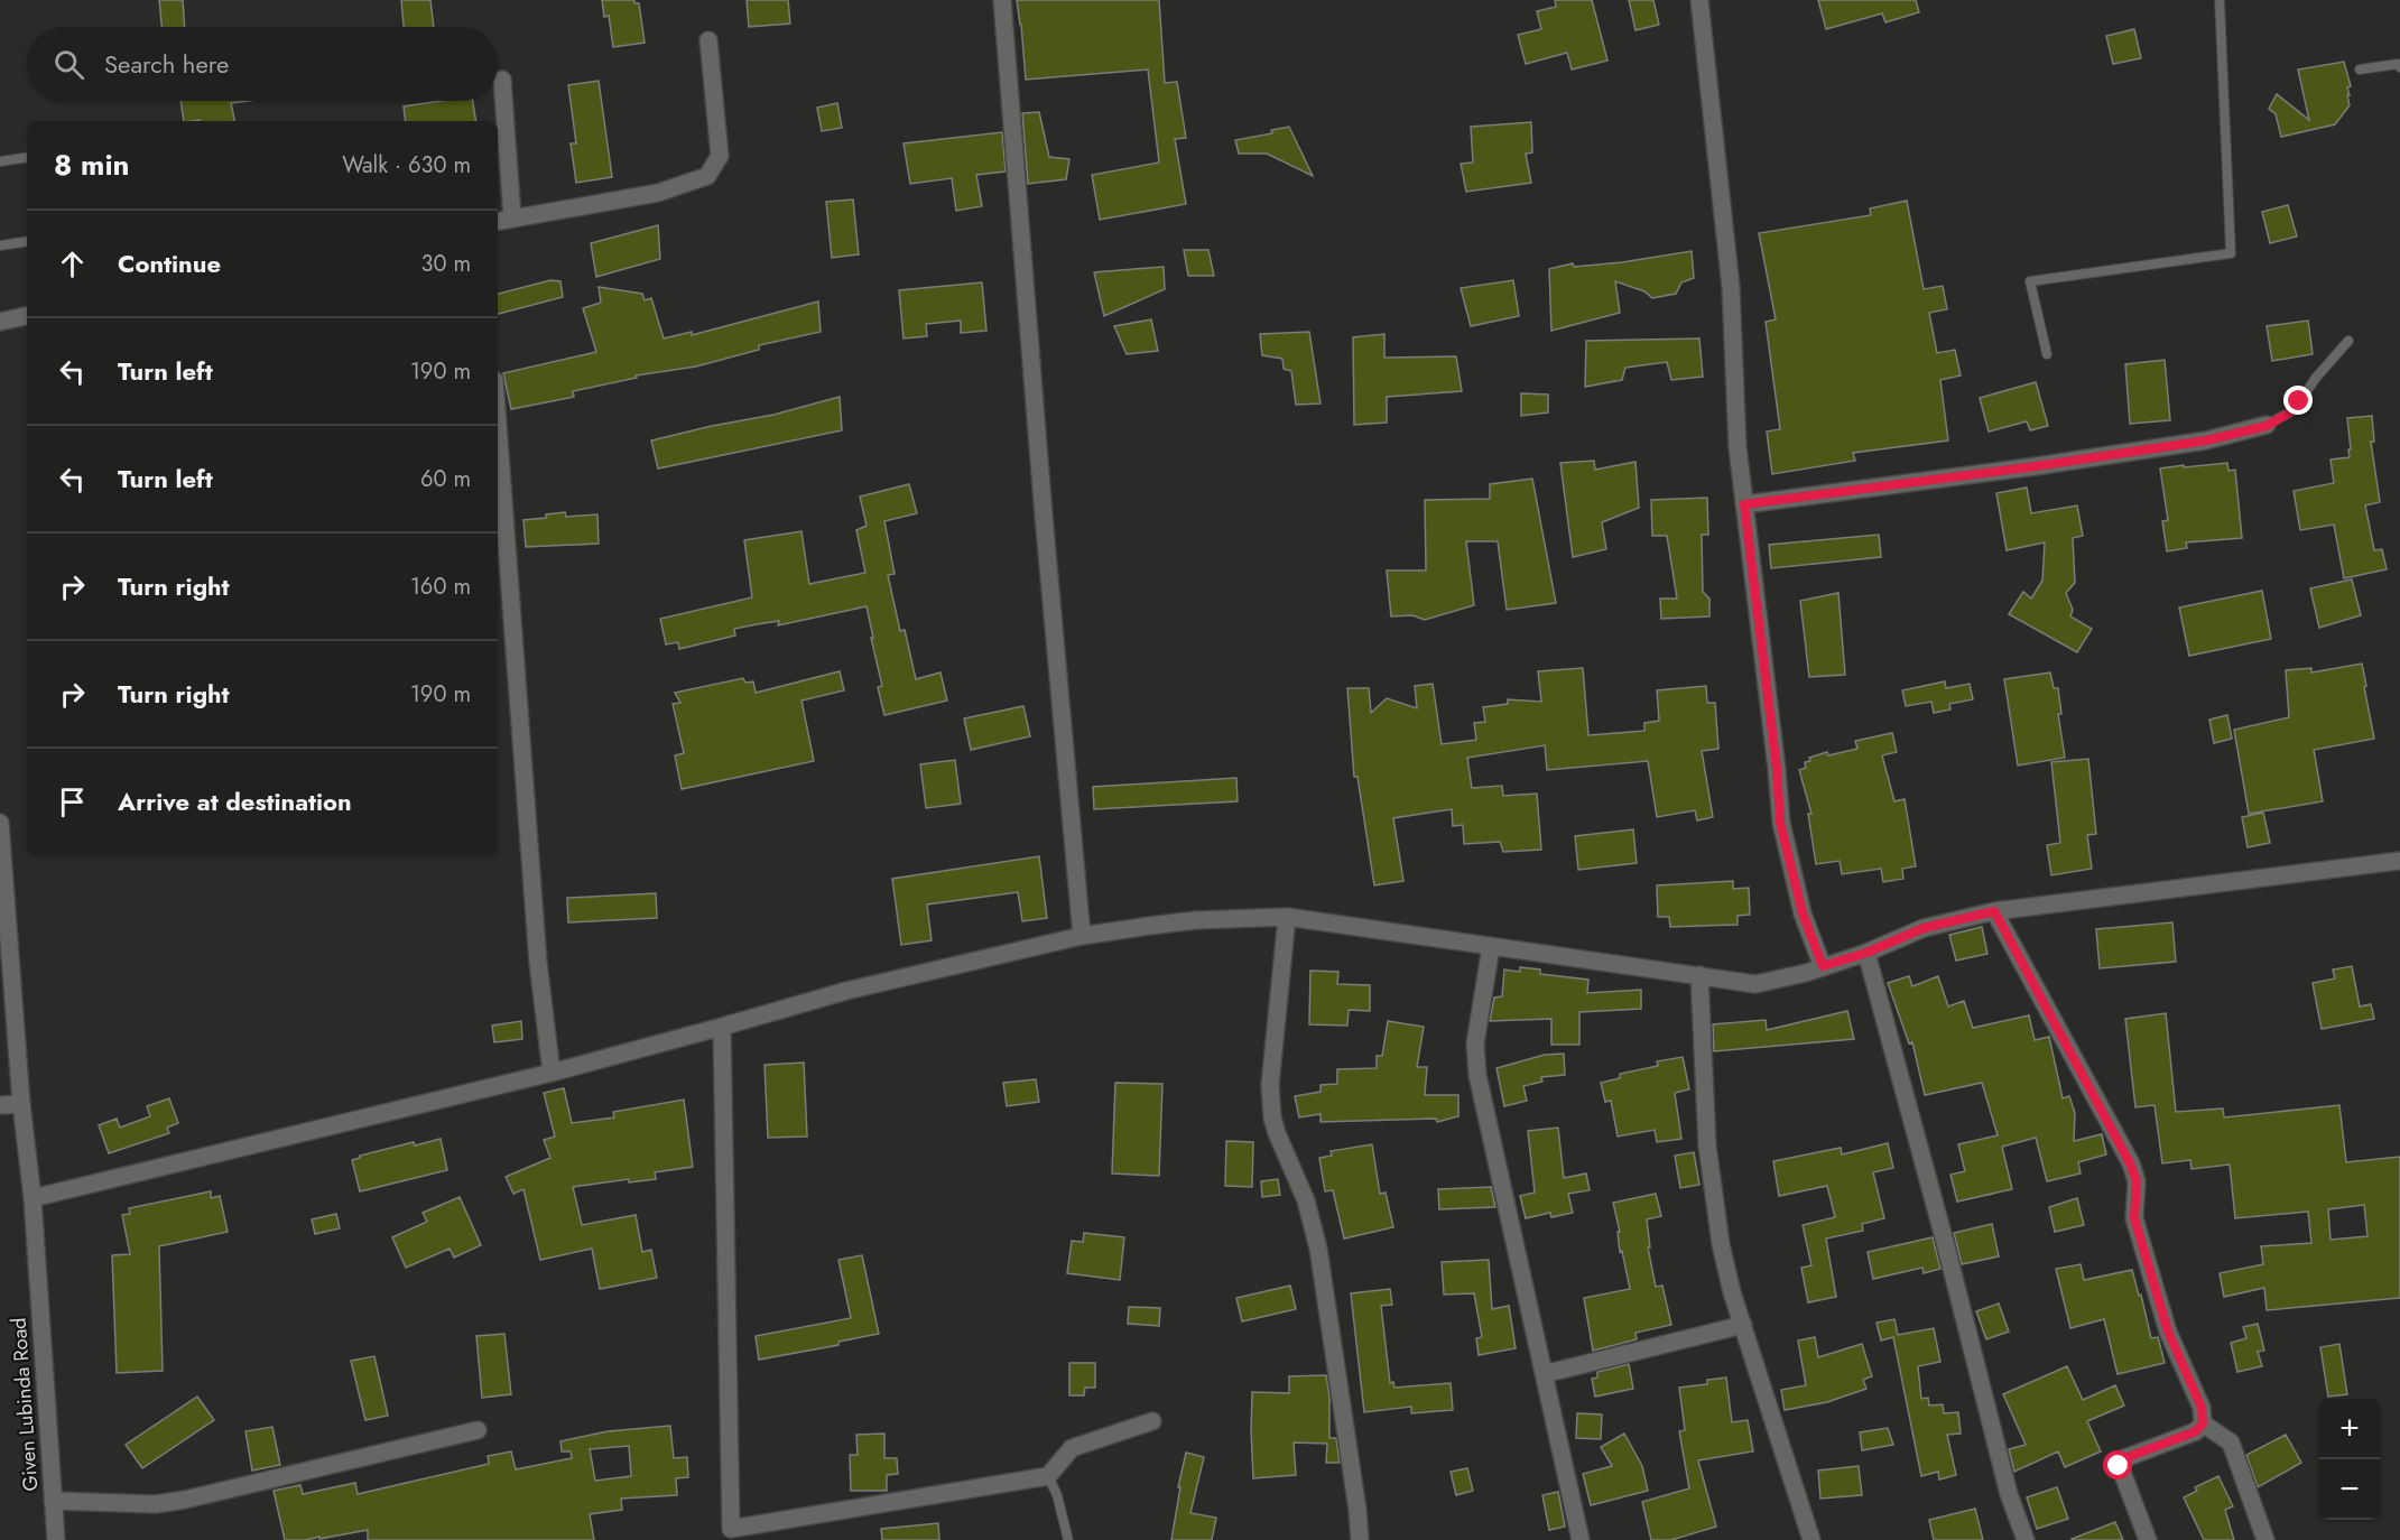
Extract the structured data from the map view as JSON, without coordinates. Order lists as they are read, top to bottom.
{
  "streets": {
    "street": ["Given Lubinda Road"]
  },
  "page": {
    "search": "Search here",
    "heading": ["8 min", "Walk · 630 m"],
    "list": [
      ["Continue", "30 m"],
      ["Turn left", "190 m"],
      ["Turn left", "60 m"],
      ["Turn right", "160 m"],
      ["Turn right", "190 m"],
      "Arrive at destination"
    ],
    "map_buttons": ["+", "−"]
  }
}
